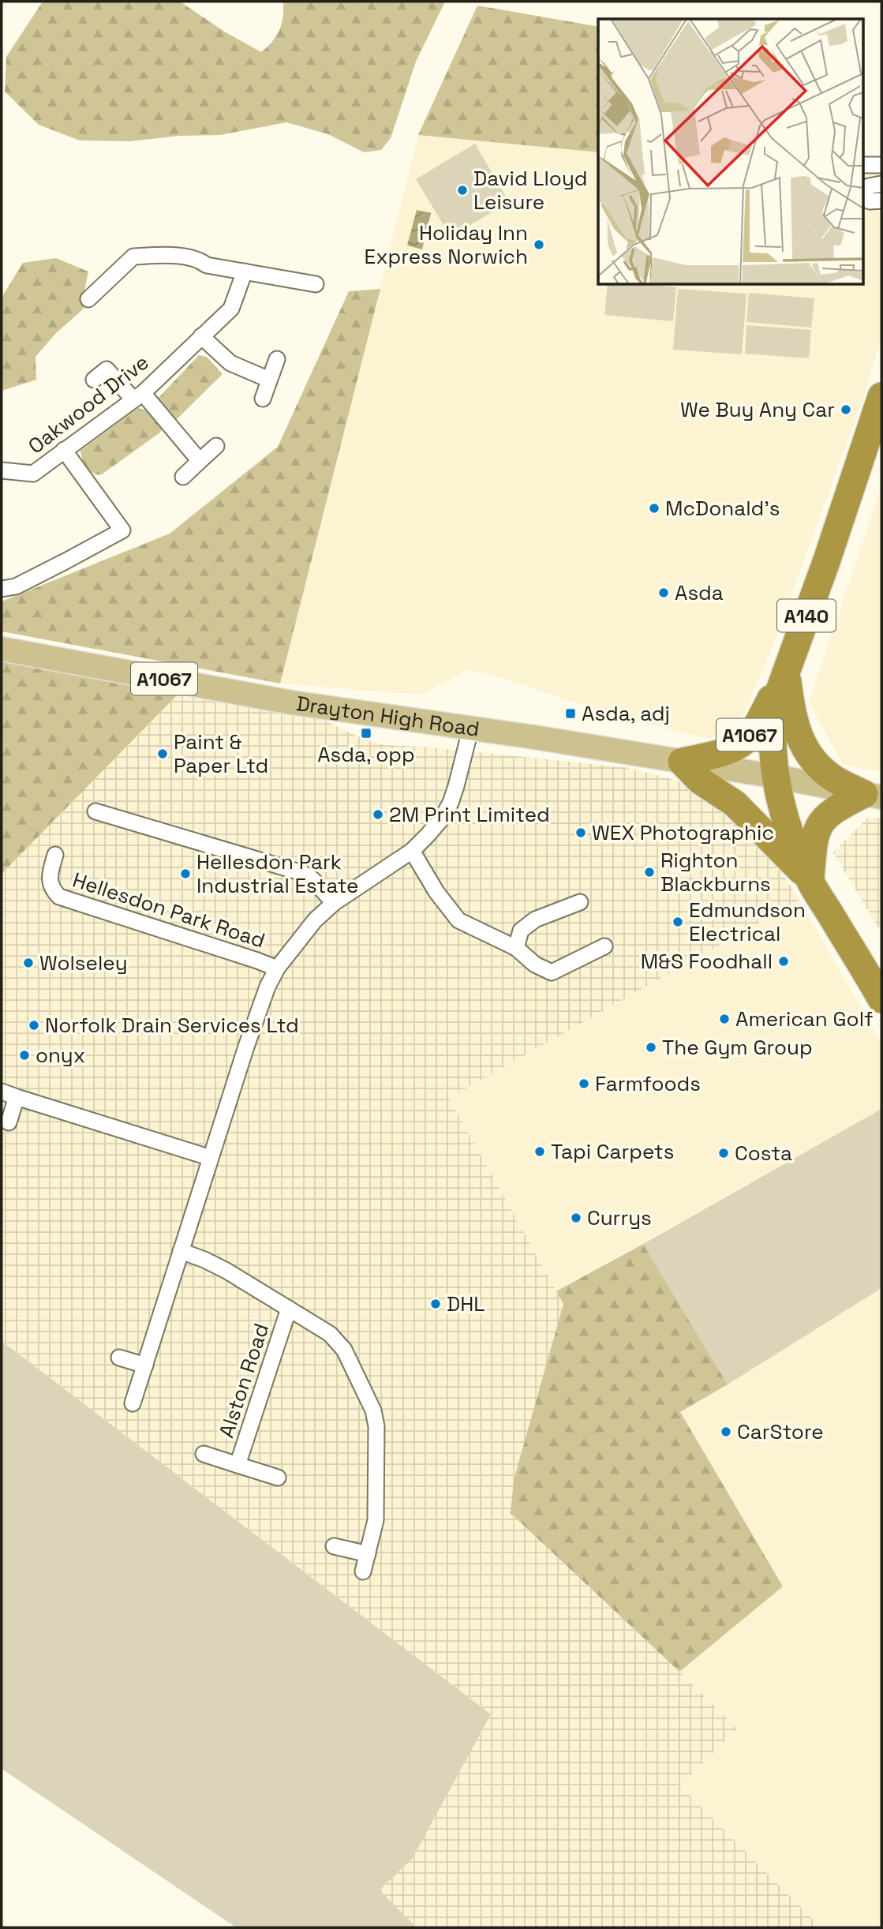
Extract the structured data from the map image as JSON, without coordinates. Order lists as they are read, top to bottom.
{
  "streets": {
    "highway": ["A140", "A1067"],
    "main road": ["Drayton High Road"],
    "street": ["Oakwood Drive", "Hellesdon Park Road", "Alston Road"]
  },
  "crossings": [
    ["A140", "A1067"],
    ["A140", "Drayton High Road"],
    ["A1067", "Drayton High Road"],
    ["Drayton High Road", "Hellesdon Park Road"],
    ["Hellesdon Park Road", "Alston Road"]
  ],
  "places": {
    "other": [
      "David Lloyd Leisure",
      "Holiday Inn Express Norwich",
      "We Buy Any Car",
      "McDonald's",
      "Asda",
      "Paint & Paper Ltd",
      "2M Print Limited",
      "WEX Photographic",
      "Righton Blackburns",
      "Hellesdon Park Industrial Estate",
      "Edmundson Electrical",
      "M&S Foodhall",
      "Wolseley",
      "American Golf",
      "Norfolk Drain Services Ltd",
      "The Gym Group",
      "onyx",
      "Farmfoods",
      "Tapi Carpets",
      "Costa",
      "Currys",
      "DHL",
      "CarStore"
    ],
    "transit": ["Asda, adj", "Asda, opp"]
  }
}
